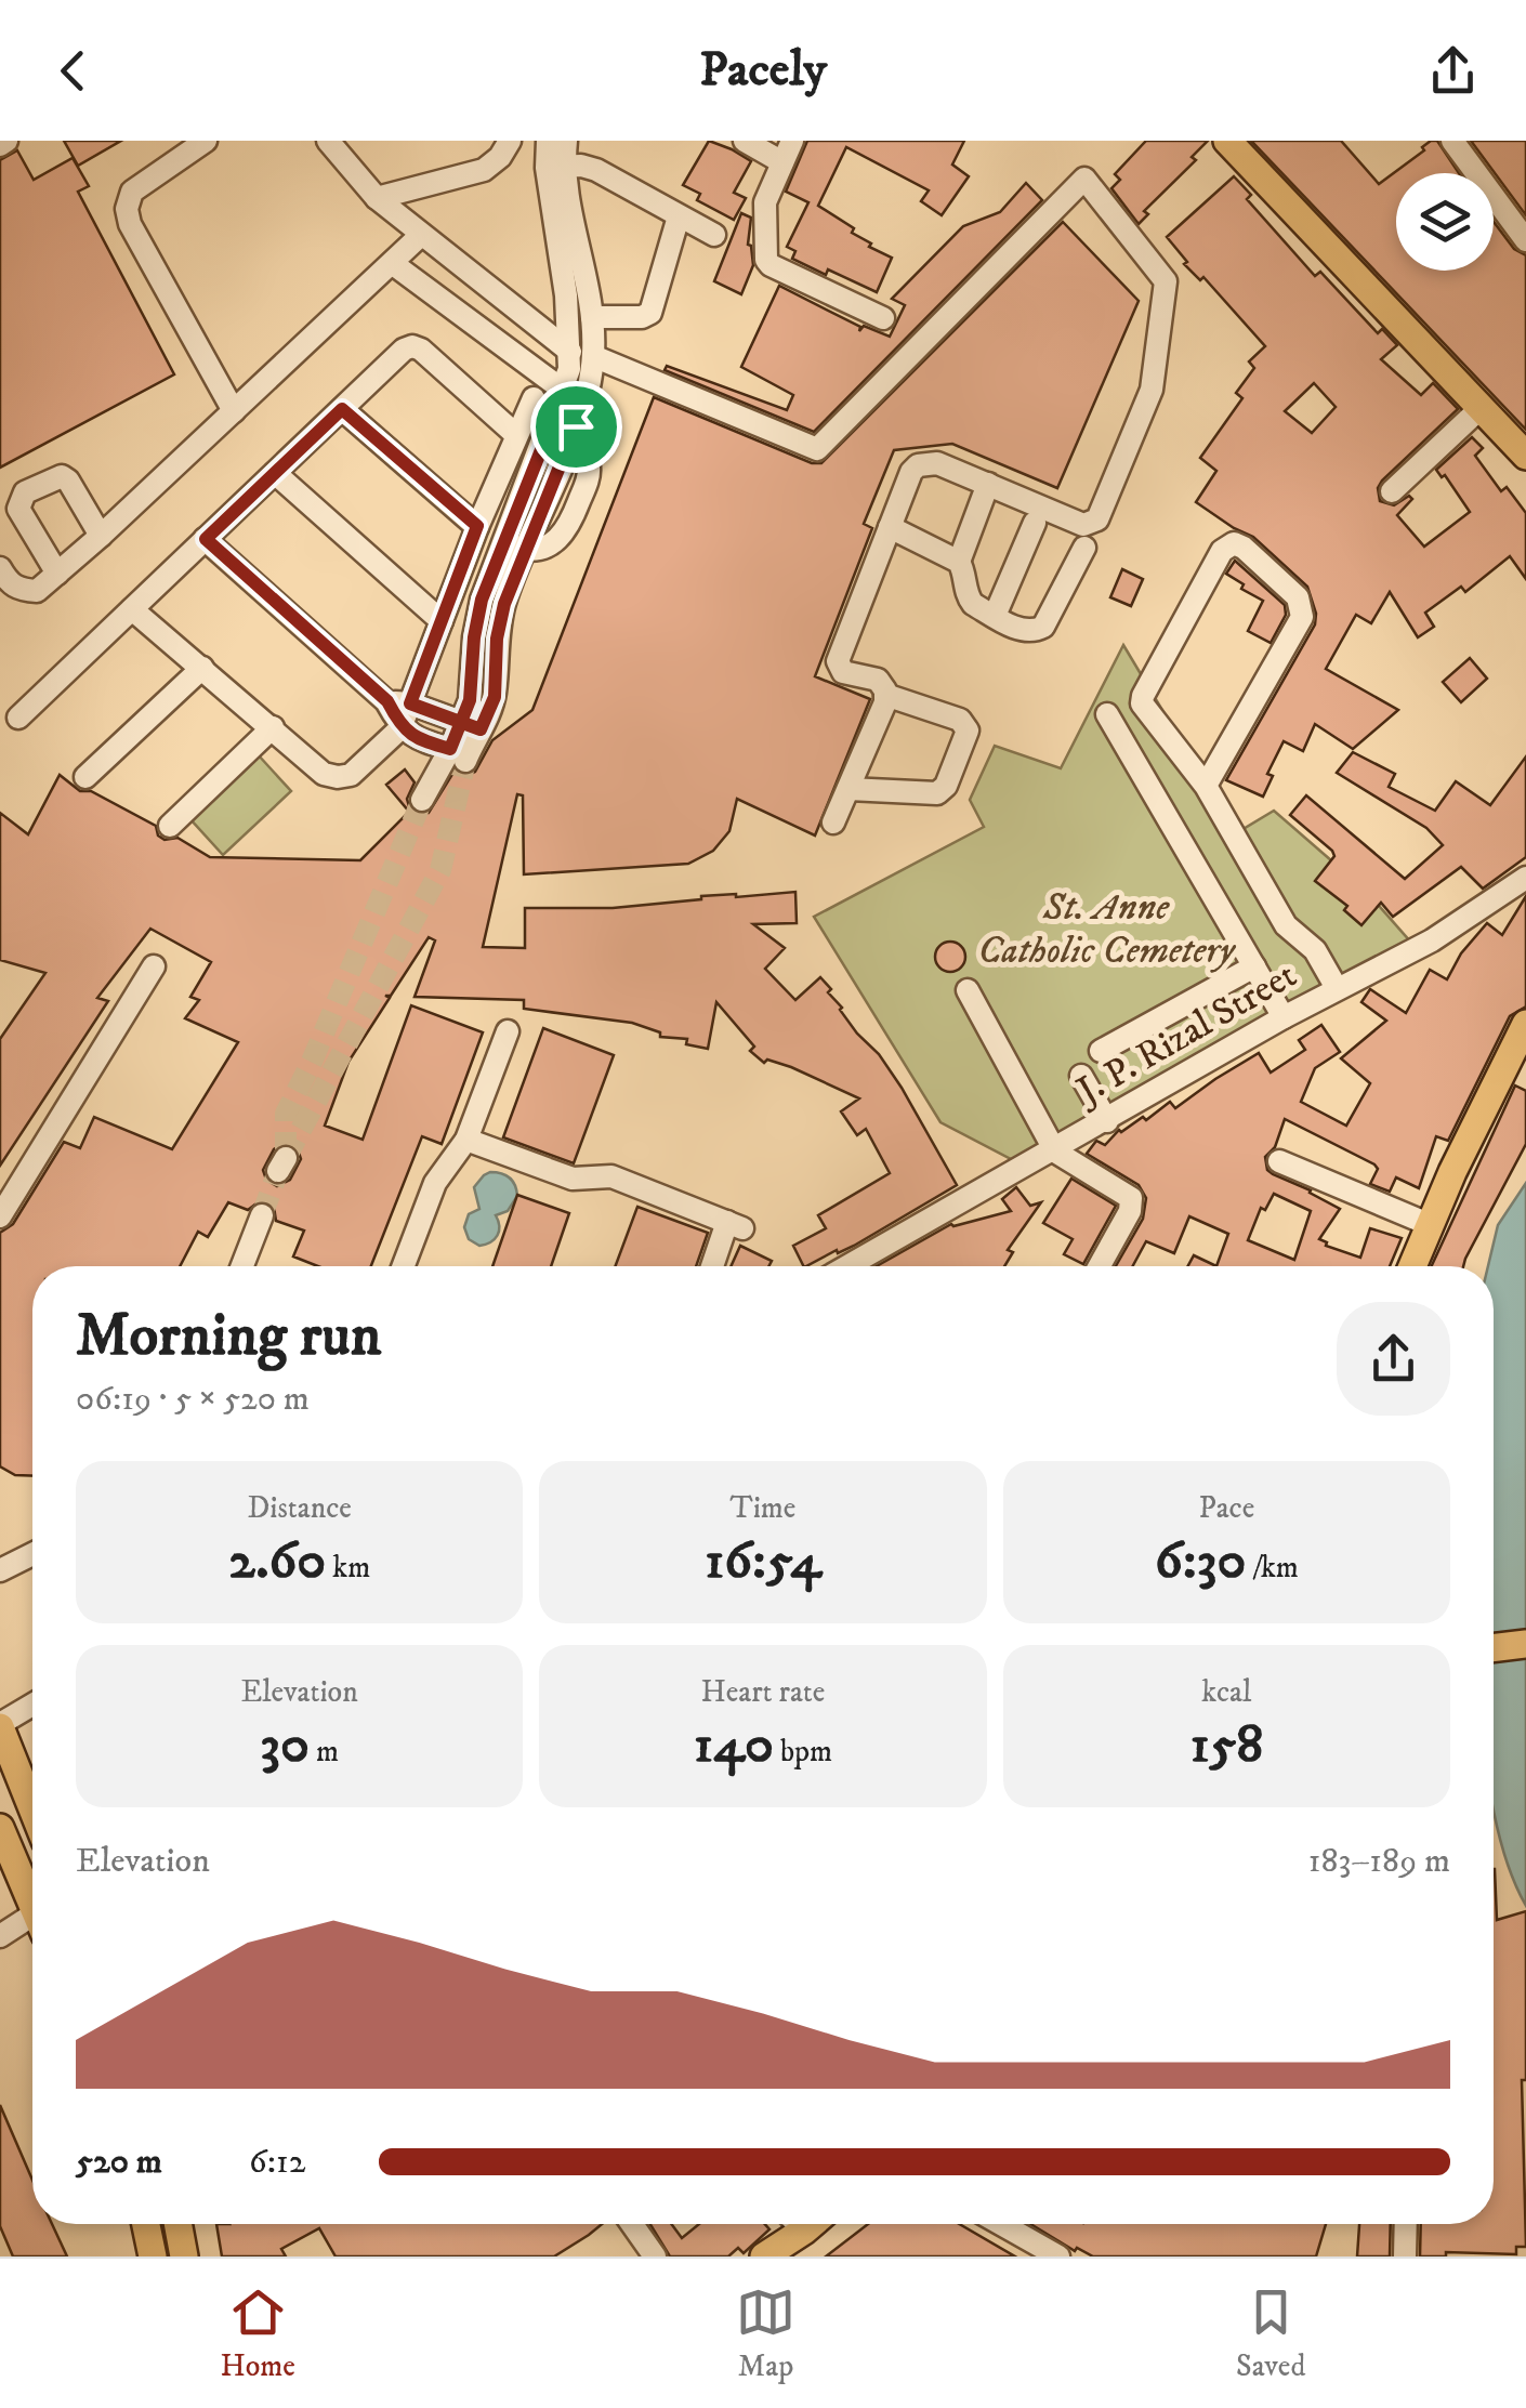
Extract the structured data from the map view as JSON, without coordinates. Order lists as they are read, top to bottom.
{
  "streets": {
    "street": ["J. P. Rizal Street"]
  },
  "parks": ["St. Anne Catholic Cemetery"],
  "page": {
    "header": "Pacely",
    "heading": ["Morning run", "06:19 · 5 × 520 m"],
    "stats": [
      ["Distance", "2.60 km"],
      ["Time", "16:54"],
      ["Pace", "6:30 /km"],
      ["Elevation", "30 m"],
      ["Heart rate", "140 bpm"],
      ["kcal", "158"]
    ],
    "chart": ["Elevation", "183–189 m"],
    "list": [
      {
        "name": "520 m",
        "note": "6:12"
      }
    ],
    "tabs": ["Home", "Map", "Saved"]
  }
}
